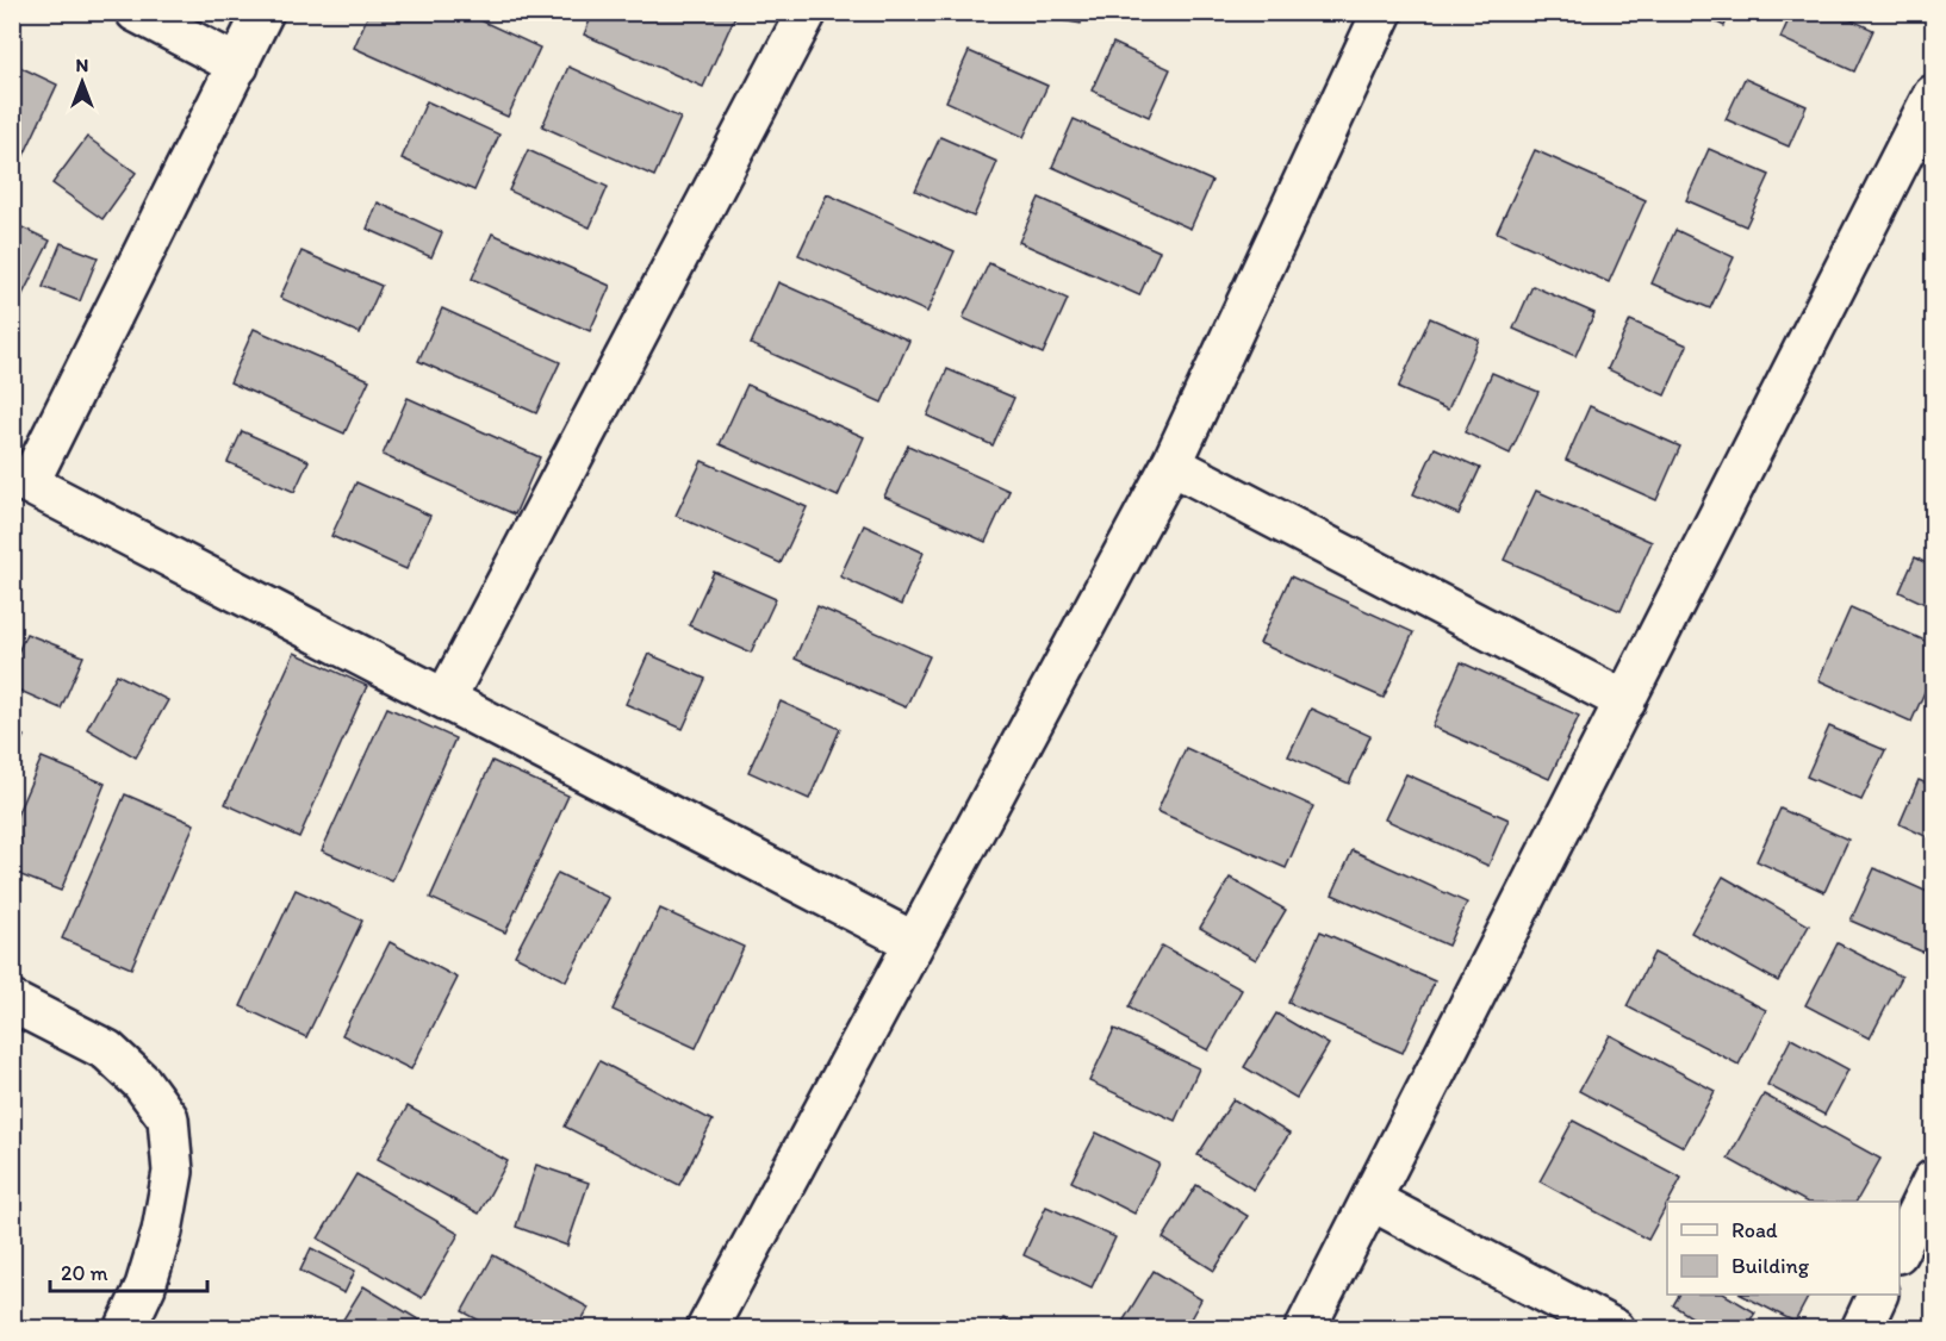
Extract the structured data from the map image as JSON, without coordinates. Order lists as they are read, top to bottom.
{
  "legend": ["Road", "Building"],
  "scale_bar": "20 m",
  "north": "top"
}
